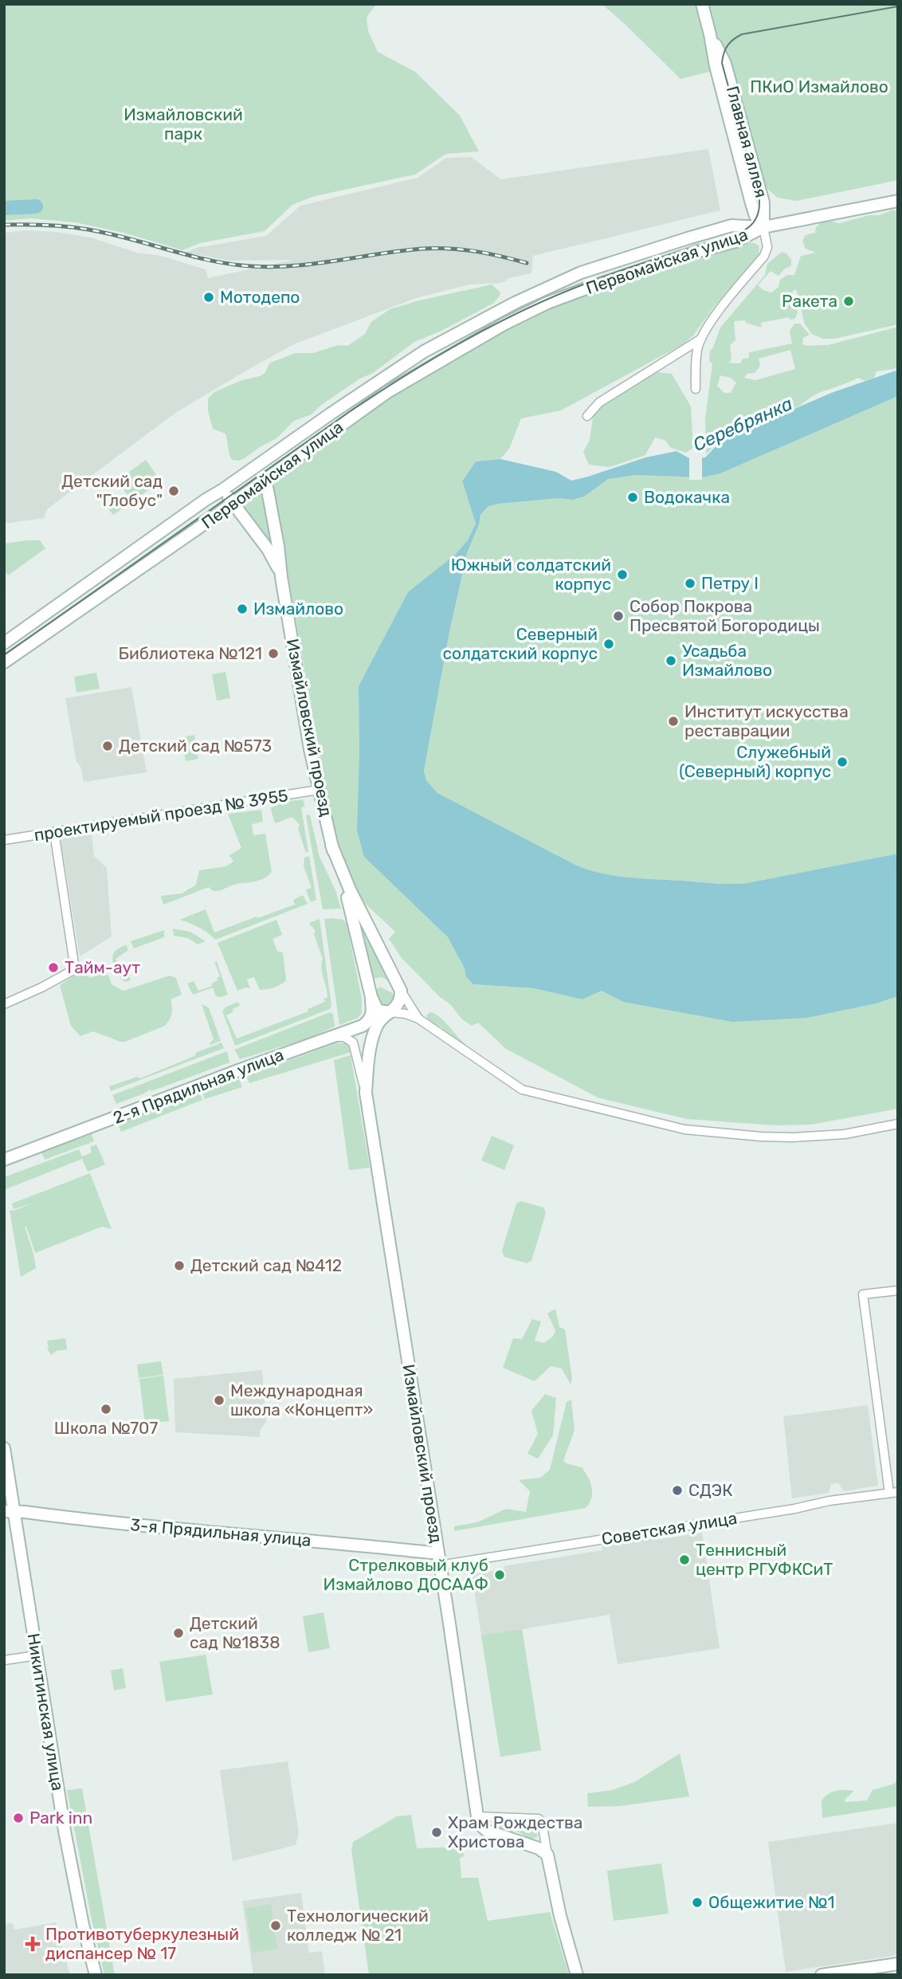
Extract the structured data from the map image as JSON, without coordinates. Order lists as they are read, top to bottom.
{
  "streets": {
    "street": [
      "Главная аллея",
      "Первомайская улица",
      "Измайловский проезд",
      "проектируемый проезд № 3955",
      "2-я Прядильная улица",
      "Советская улица",
      "3-я Прядильная улица",
      "Никитинская улица"
    ]
  },
  "crossings": [
    ["Главная аллея", "Первомайская улица"],
    ["Первомайская улица", "Измайловский проезд"],
    ["Измайловский проезд", "проектируемый проезд № 3955"],
    ["Измайловский проезд", "2-я Прядильная улица"],
    ["Измайловский проезд", "Советская улица"],
    ["Измайловский проезд", "3-я Прядильная улица"],
    ["3-я Прядильная улица", "Никитинская улица"]
  ],
  "water": ["Серебрянка"],
  "parks": ["ПКиО Измайлово", "Измайловский парк"],
  "places": {
    "other": [
      "Мотодепо",
      "Ракета",
      "Детский сад \"Глобус\"",
      "Водокачка",
      "Южный солдатский корпус",
      "Петру I",
      "Измайлово",
      "Собор Покрова Пресвятой Богородицы",
      "Северный солдатский корпус",
      "Библиотека №121",
      "Усадьба Измайлово",
      "Институт искусства реставрации",
      "Детский сад №573",
      "Служебный (Северный) корпус",
      "Тайм-аут",
      "Детский сад №412",
      "Международная школа «Концепт»",
      "Школа №707",
      "СДЭК",
      "Теннисный центр РГУФКСиТ",
      "Стрелковый клуб Измайлово ДОСААФ",
      "Детский сад №1838",
      "Park inn",
      "Храм Рождества Христова",
      "Общежитие №1",
      "Технологический колледж № 21"
    ],
    "health": ["Противотуберкулезный диспансер № 17"]
  }
}
